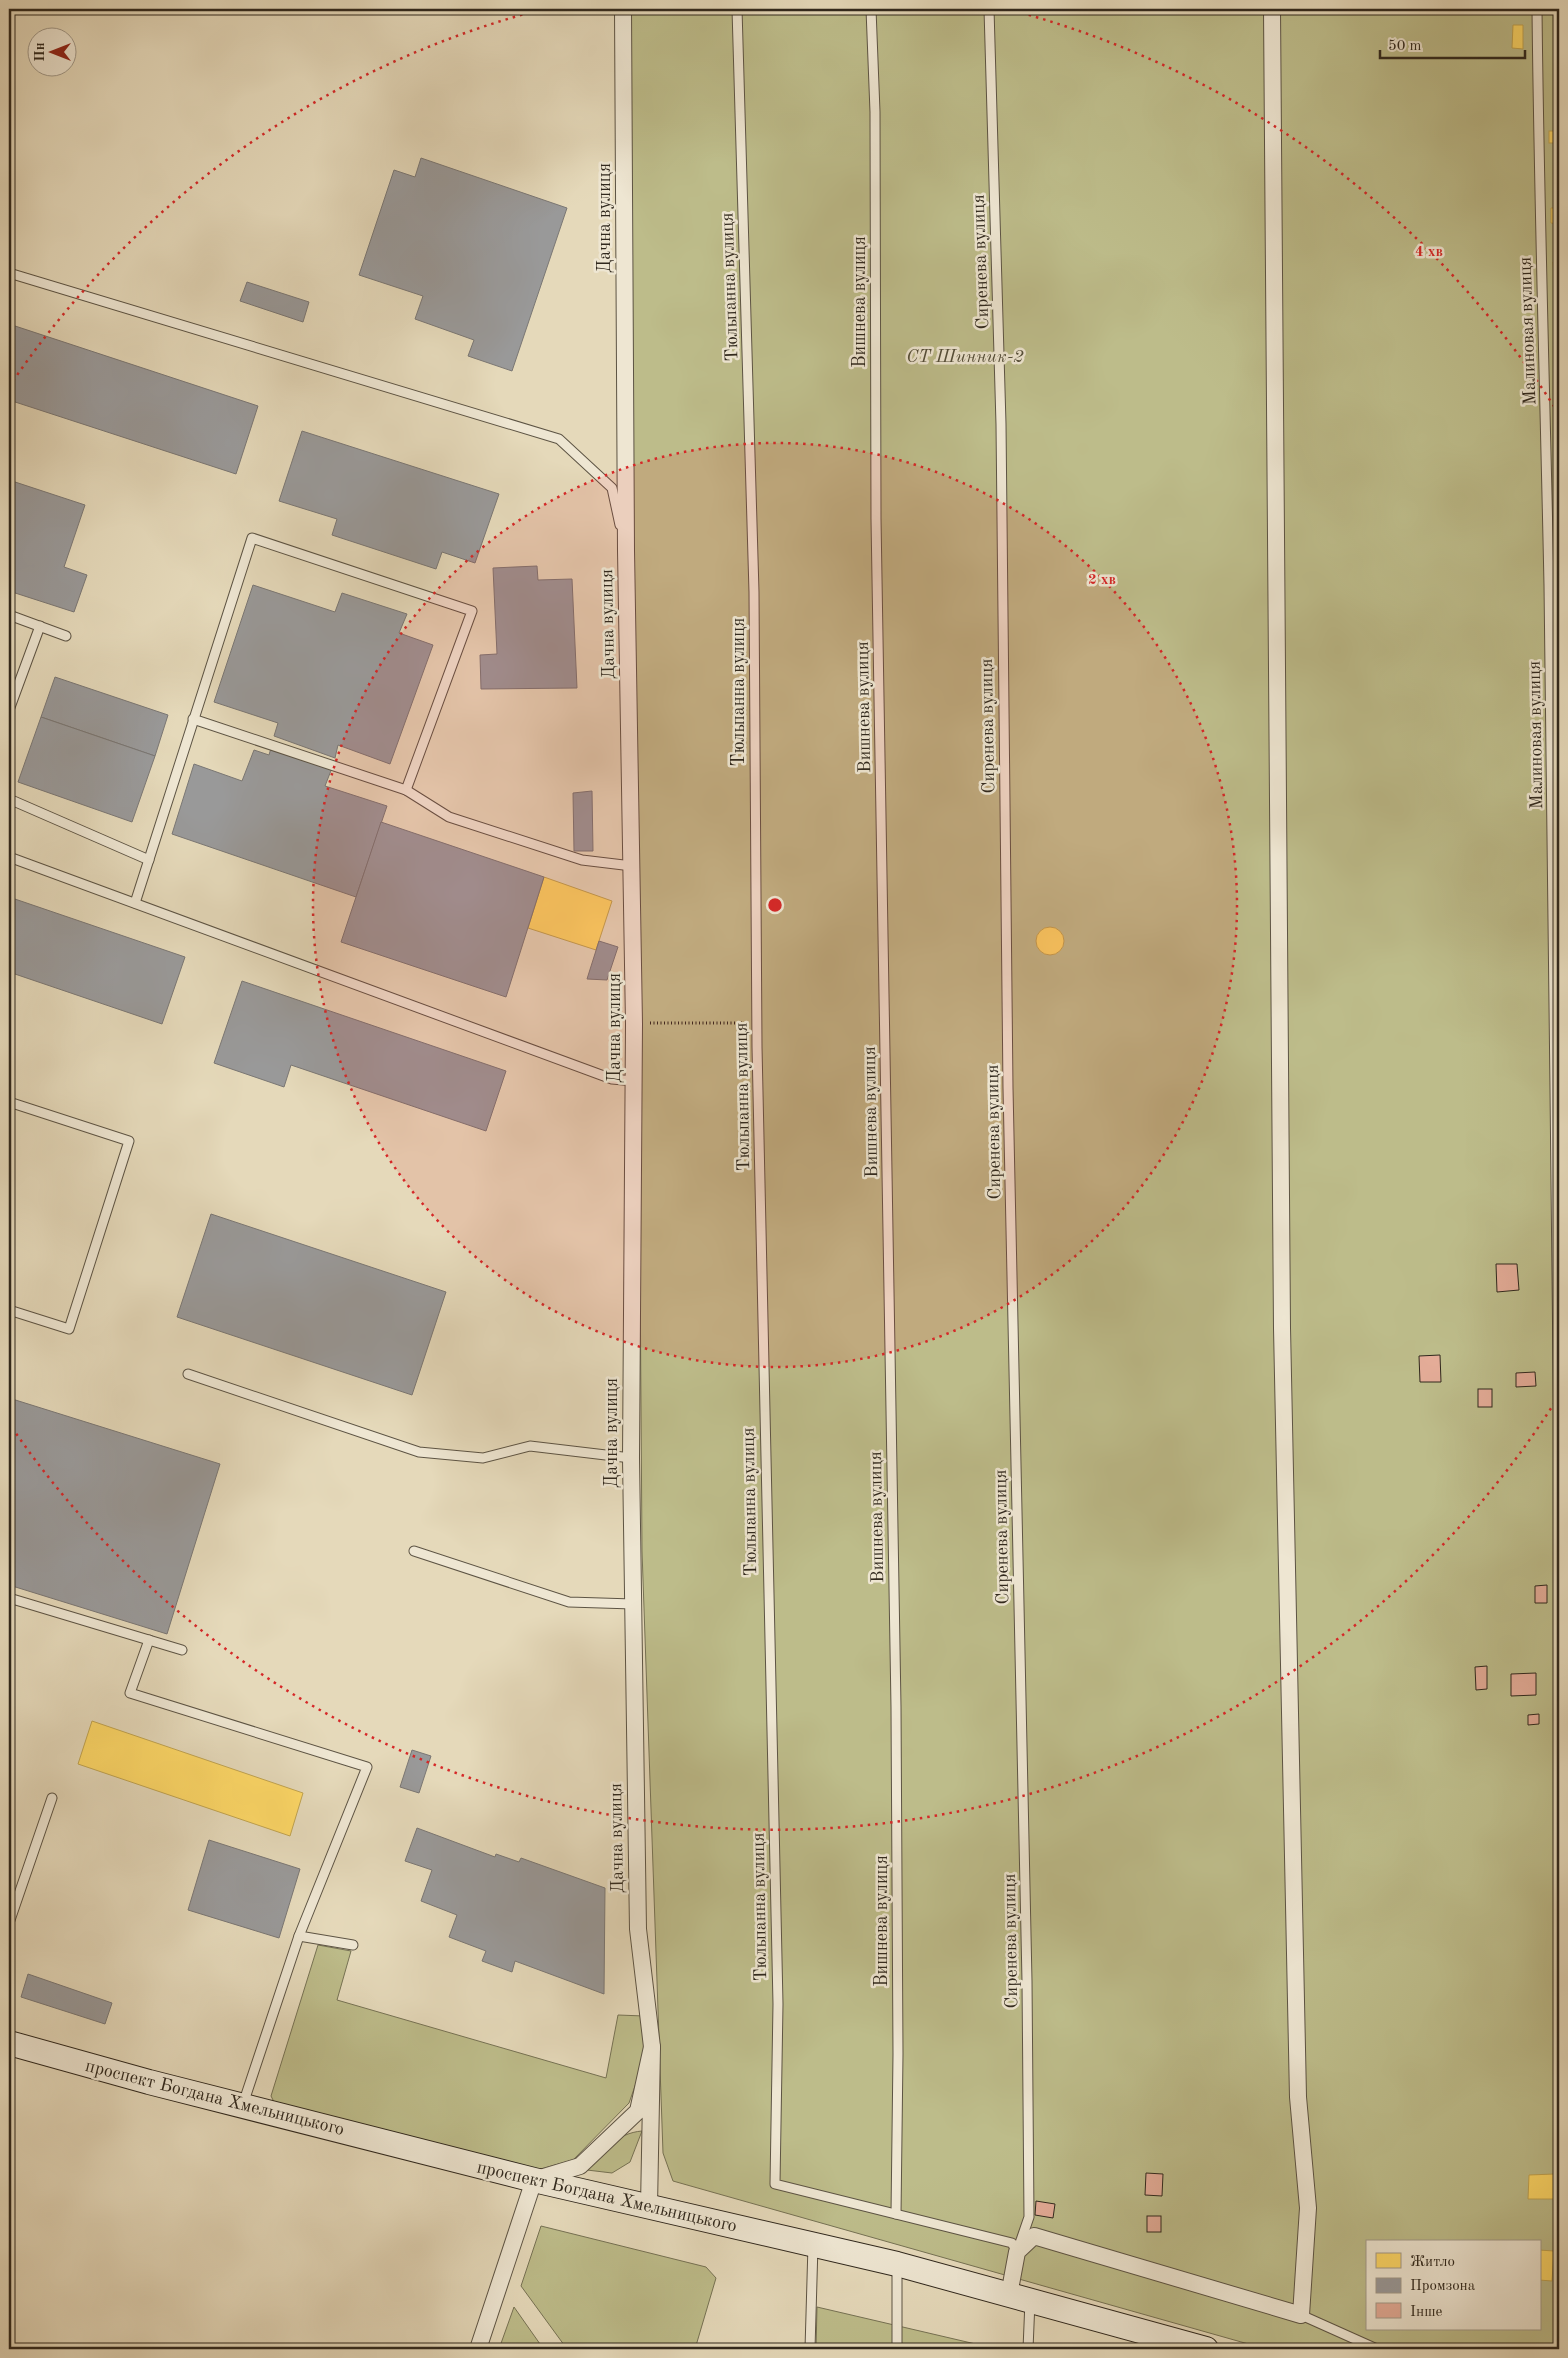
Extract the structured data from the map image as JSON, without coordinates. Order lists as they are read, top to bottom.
{
  "streets": {
    "main road": ["проспект Богдана Хмельницького"],
    "street": ["Дачна вулиця"],
    "lane": [
      "Сиренева вулиця",
      "Тюльпанна вулиця",
      "Вишнева вулиця",
      "Малиновая вулиця"
    ]
  },
  "crossings": [
    ["Тюльпанна вулиця", "Вишнева вулиця"]
  ],
  "parks": ["СТ Шинник-2"],
  "legend": ["Житло", "Промзона", "Інше"],
  "scale_bar": "50 m",
  "north": "left",
  "rings": ["4 хв", "2 хв"]
}
